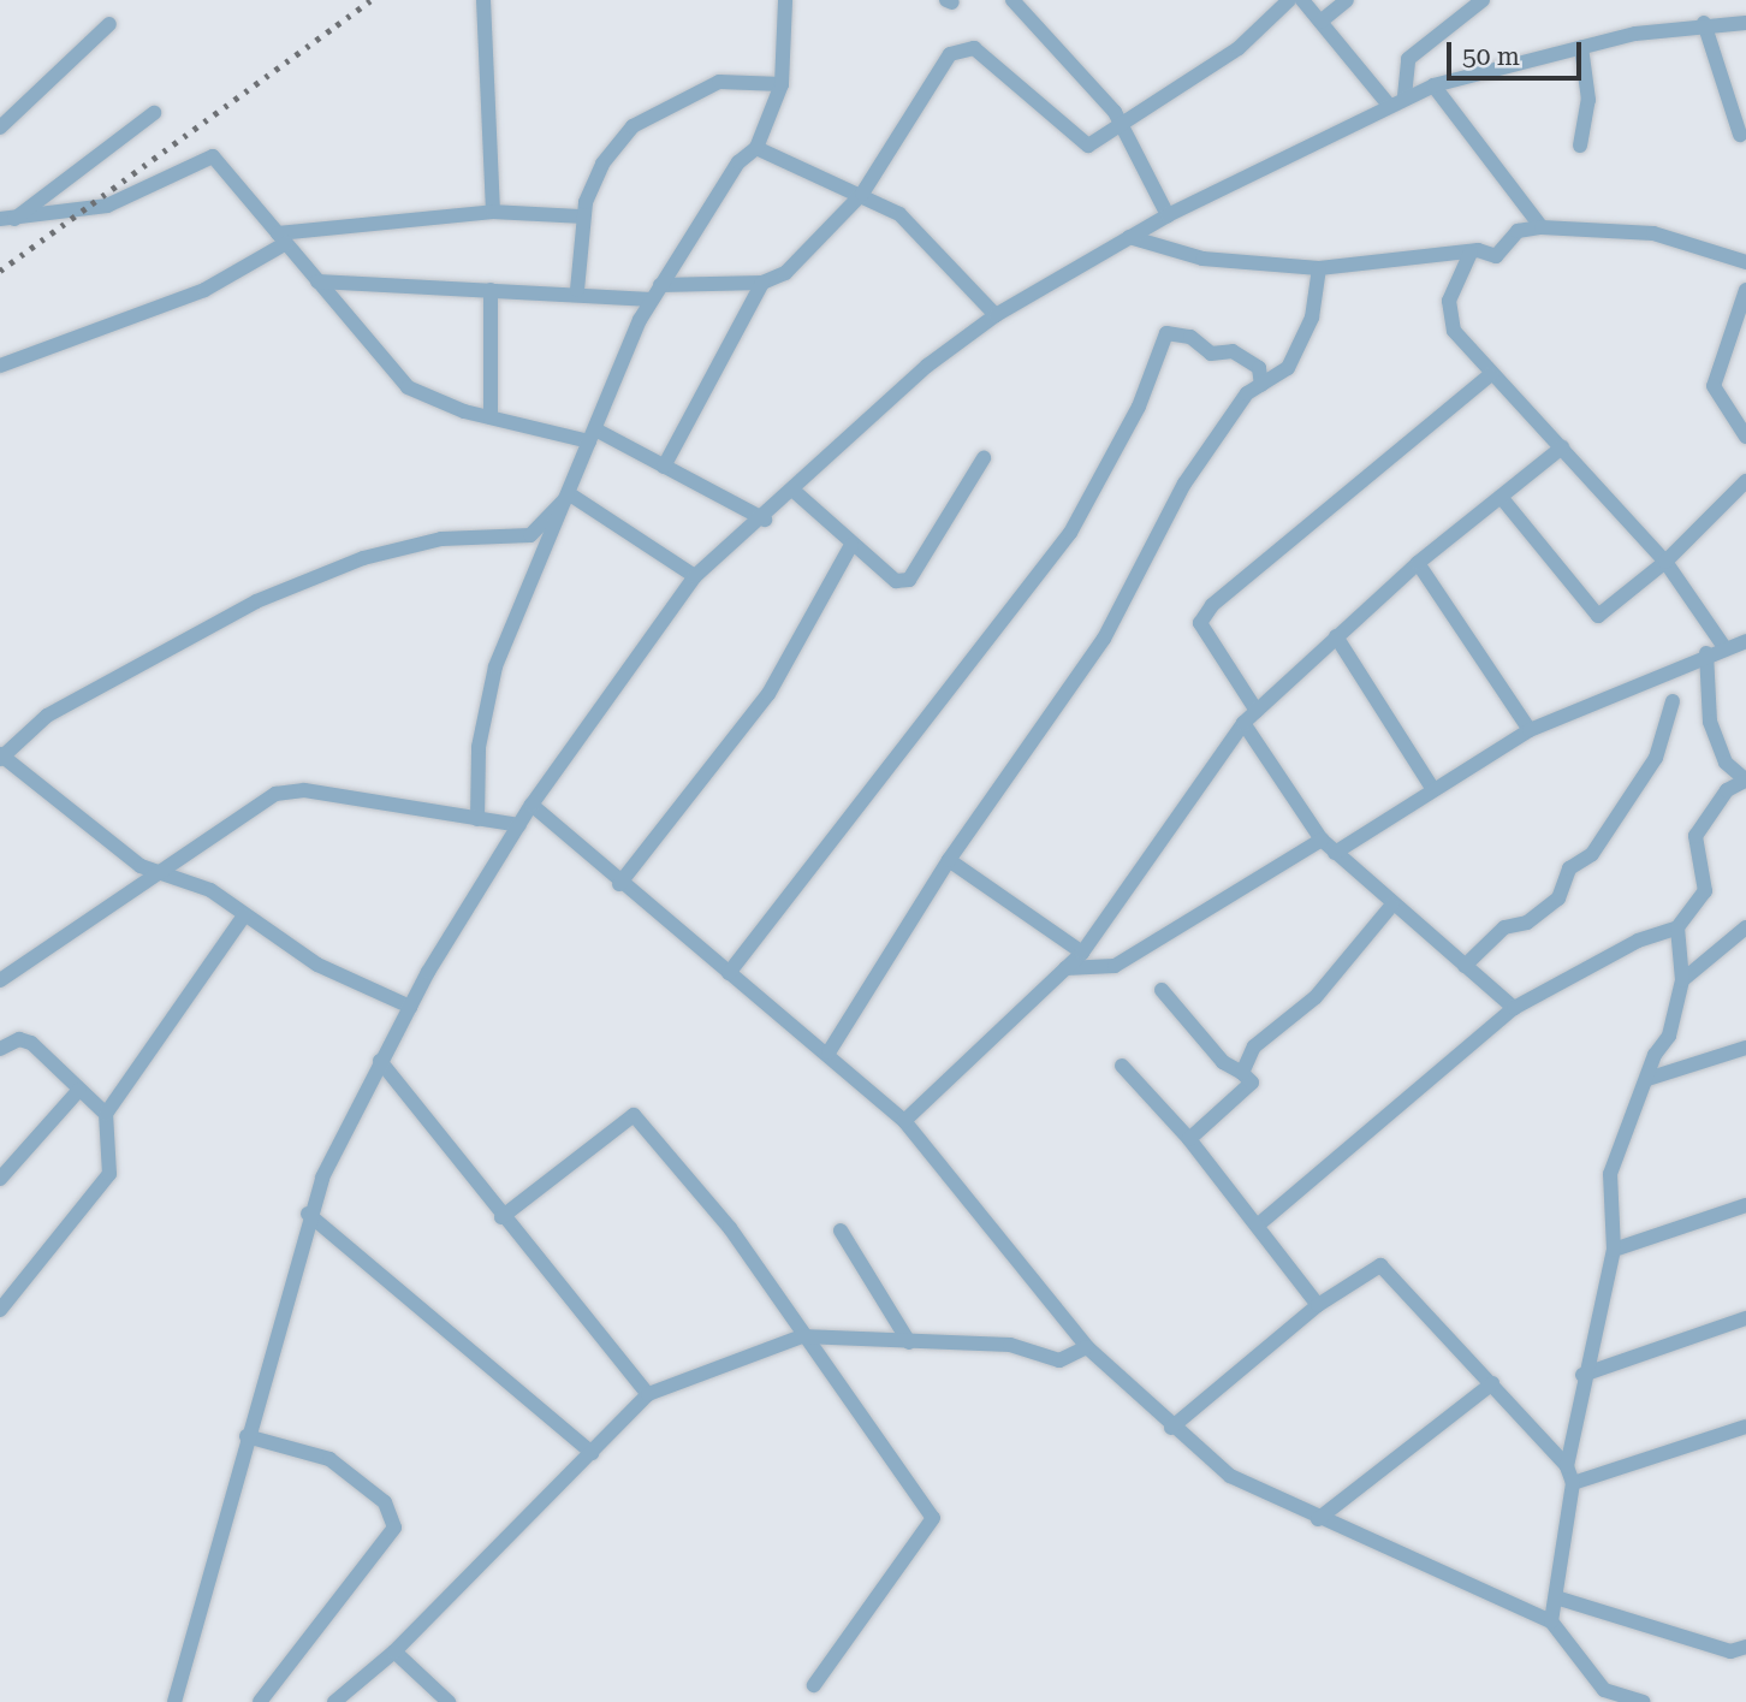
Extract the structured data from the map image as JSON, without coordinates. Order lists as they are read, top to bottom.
{
  "scale_bar": "50 m"
}
